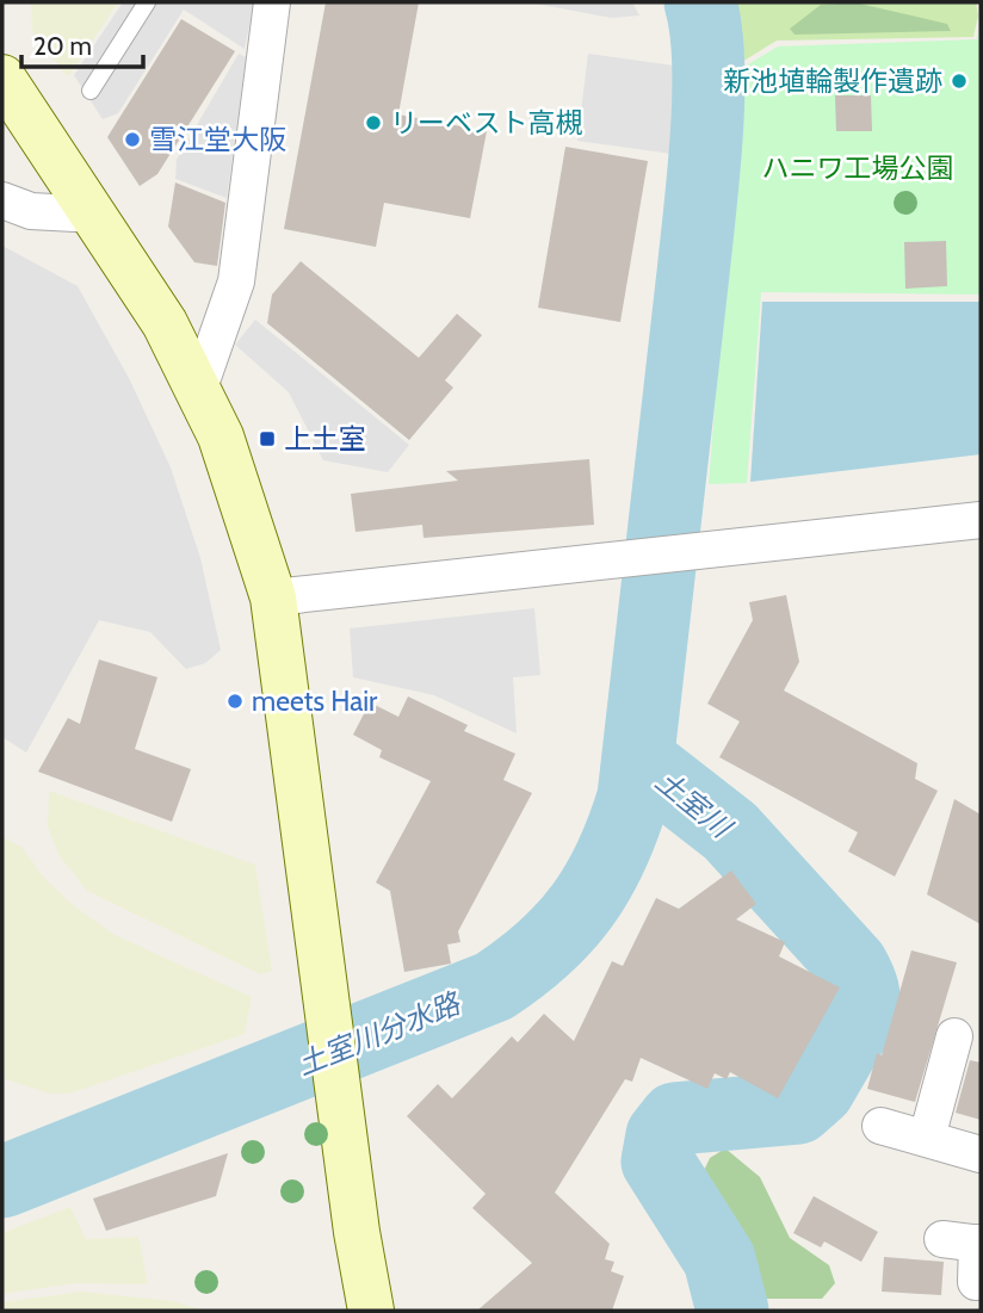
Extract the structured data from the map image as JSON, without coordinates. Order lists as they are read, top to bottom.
{
  "water": ["土室川", "土室川分水路"],
  "parks": ["ハニワ工場公園"],
  "places": {
    "other": [
      "新池埴輪製作遺跡",
      "リーベスト高槻",
      "雪江堂大阪",
      "meets Hair"
    ],
    "transit": ["上土室"]
  },
  "scale_bar": "20 m"
}
